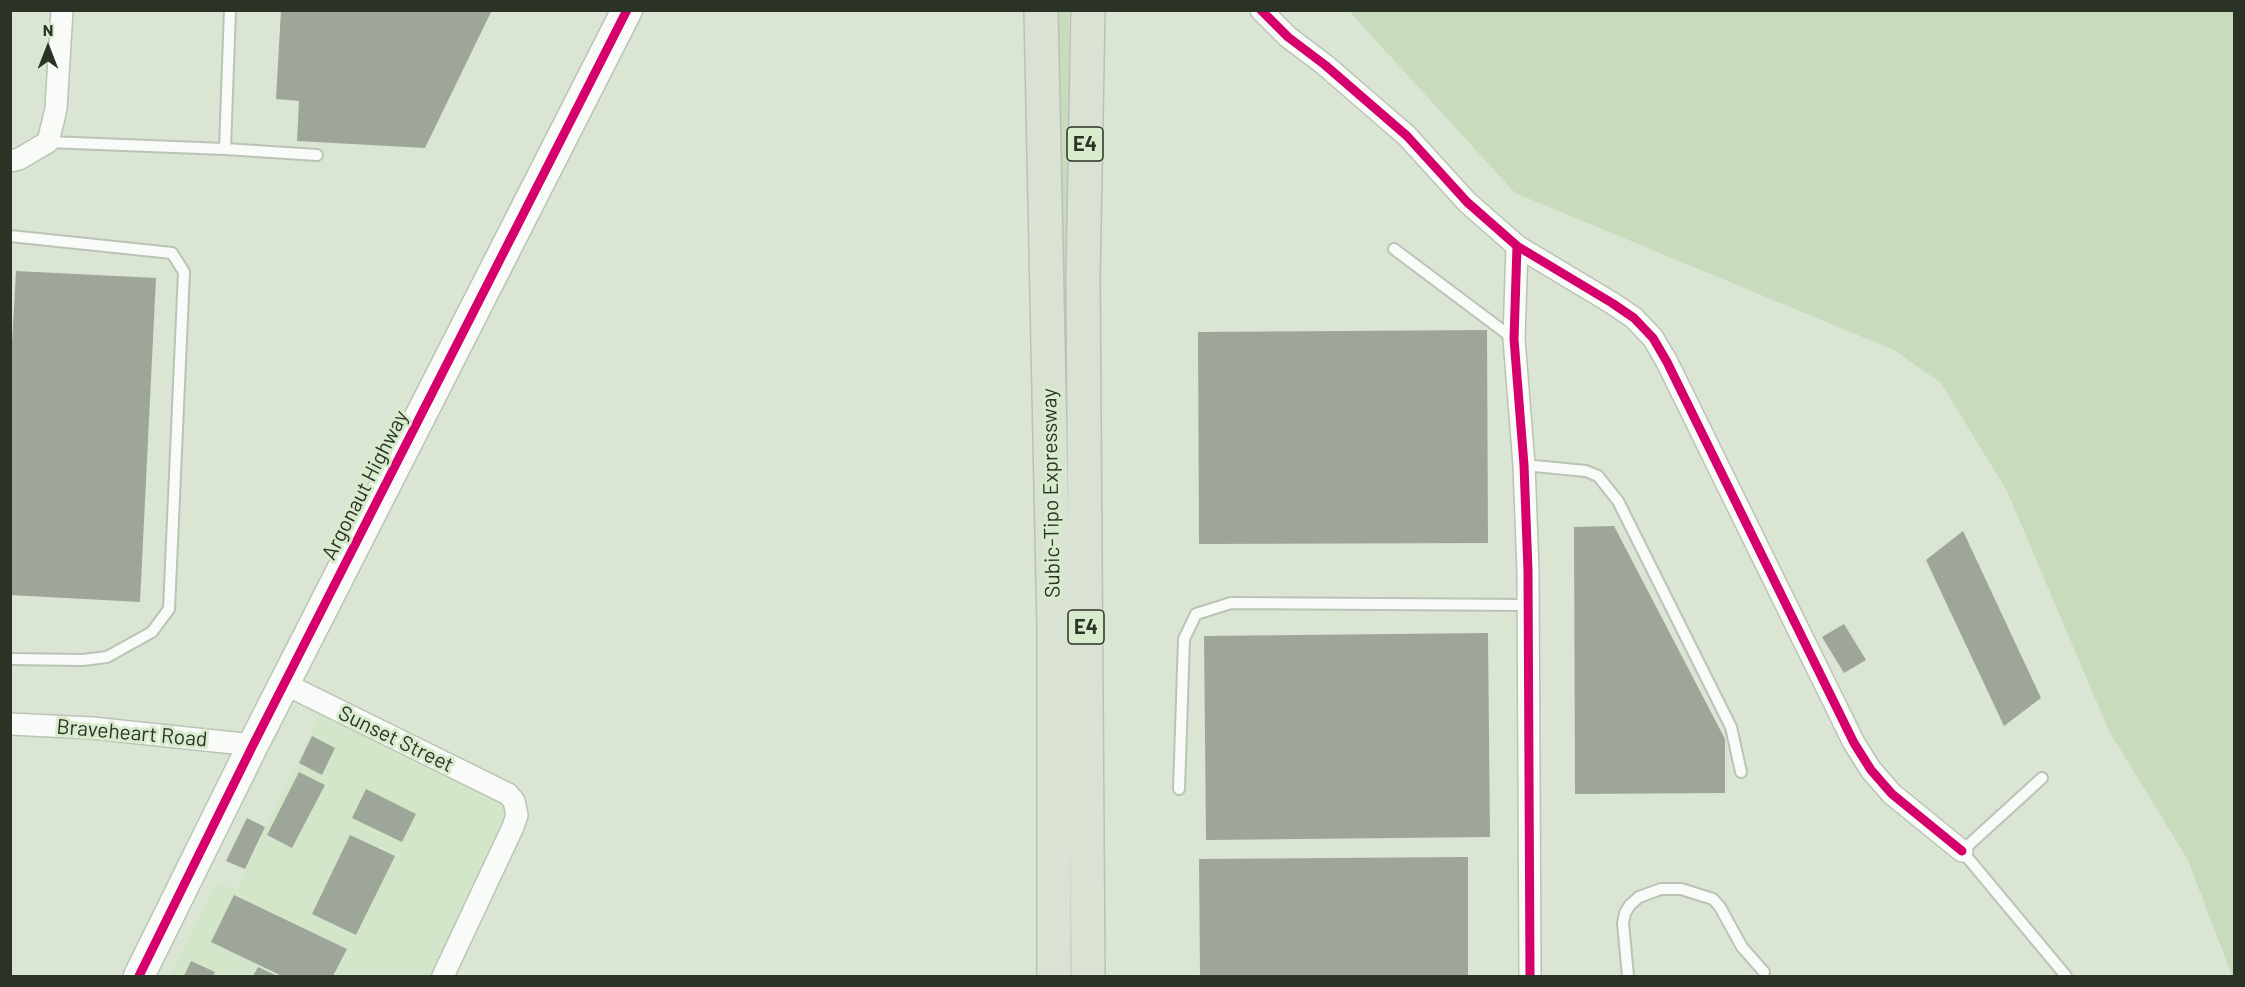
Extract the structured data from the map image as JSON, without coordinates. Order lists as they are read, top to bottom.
{
  "streets": {
    "highway": ["E4", "Subic-Tipo Expressway"],
    "street": ["Argonaut Highway", "Braveheart Road", "Sunset Street"]
  },
  "crossings": [
    ["Argonaut Highway", "Braveheart Road"],
    ["Argonaut Highway", "Sunset Street"]
  ],
  "north": "top"
}
